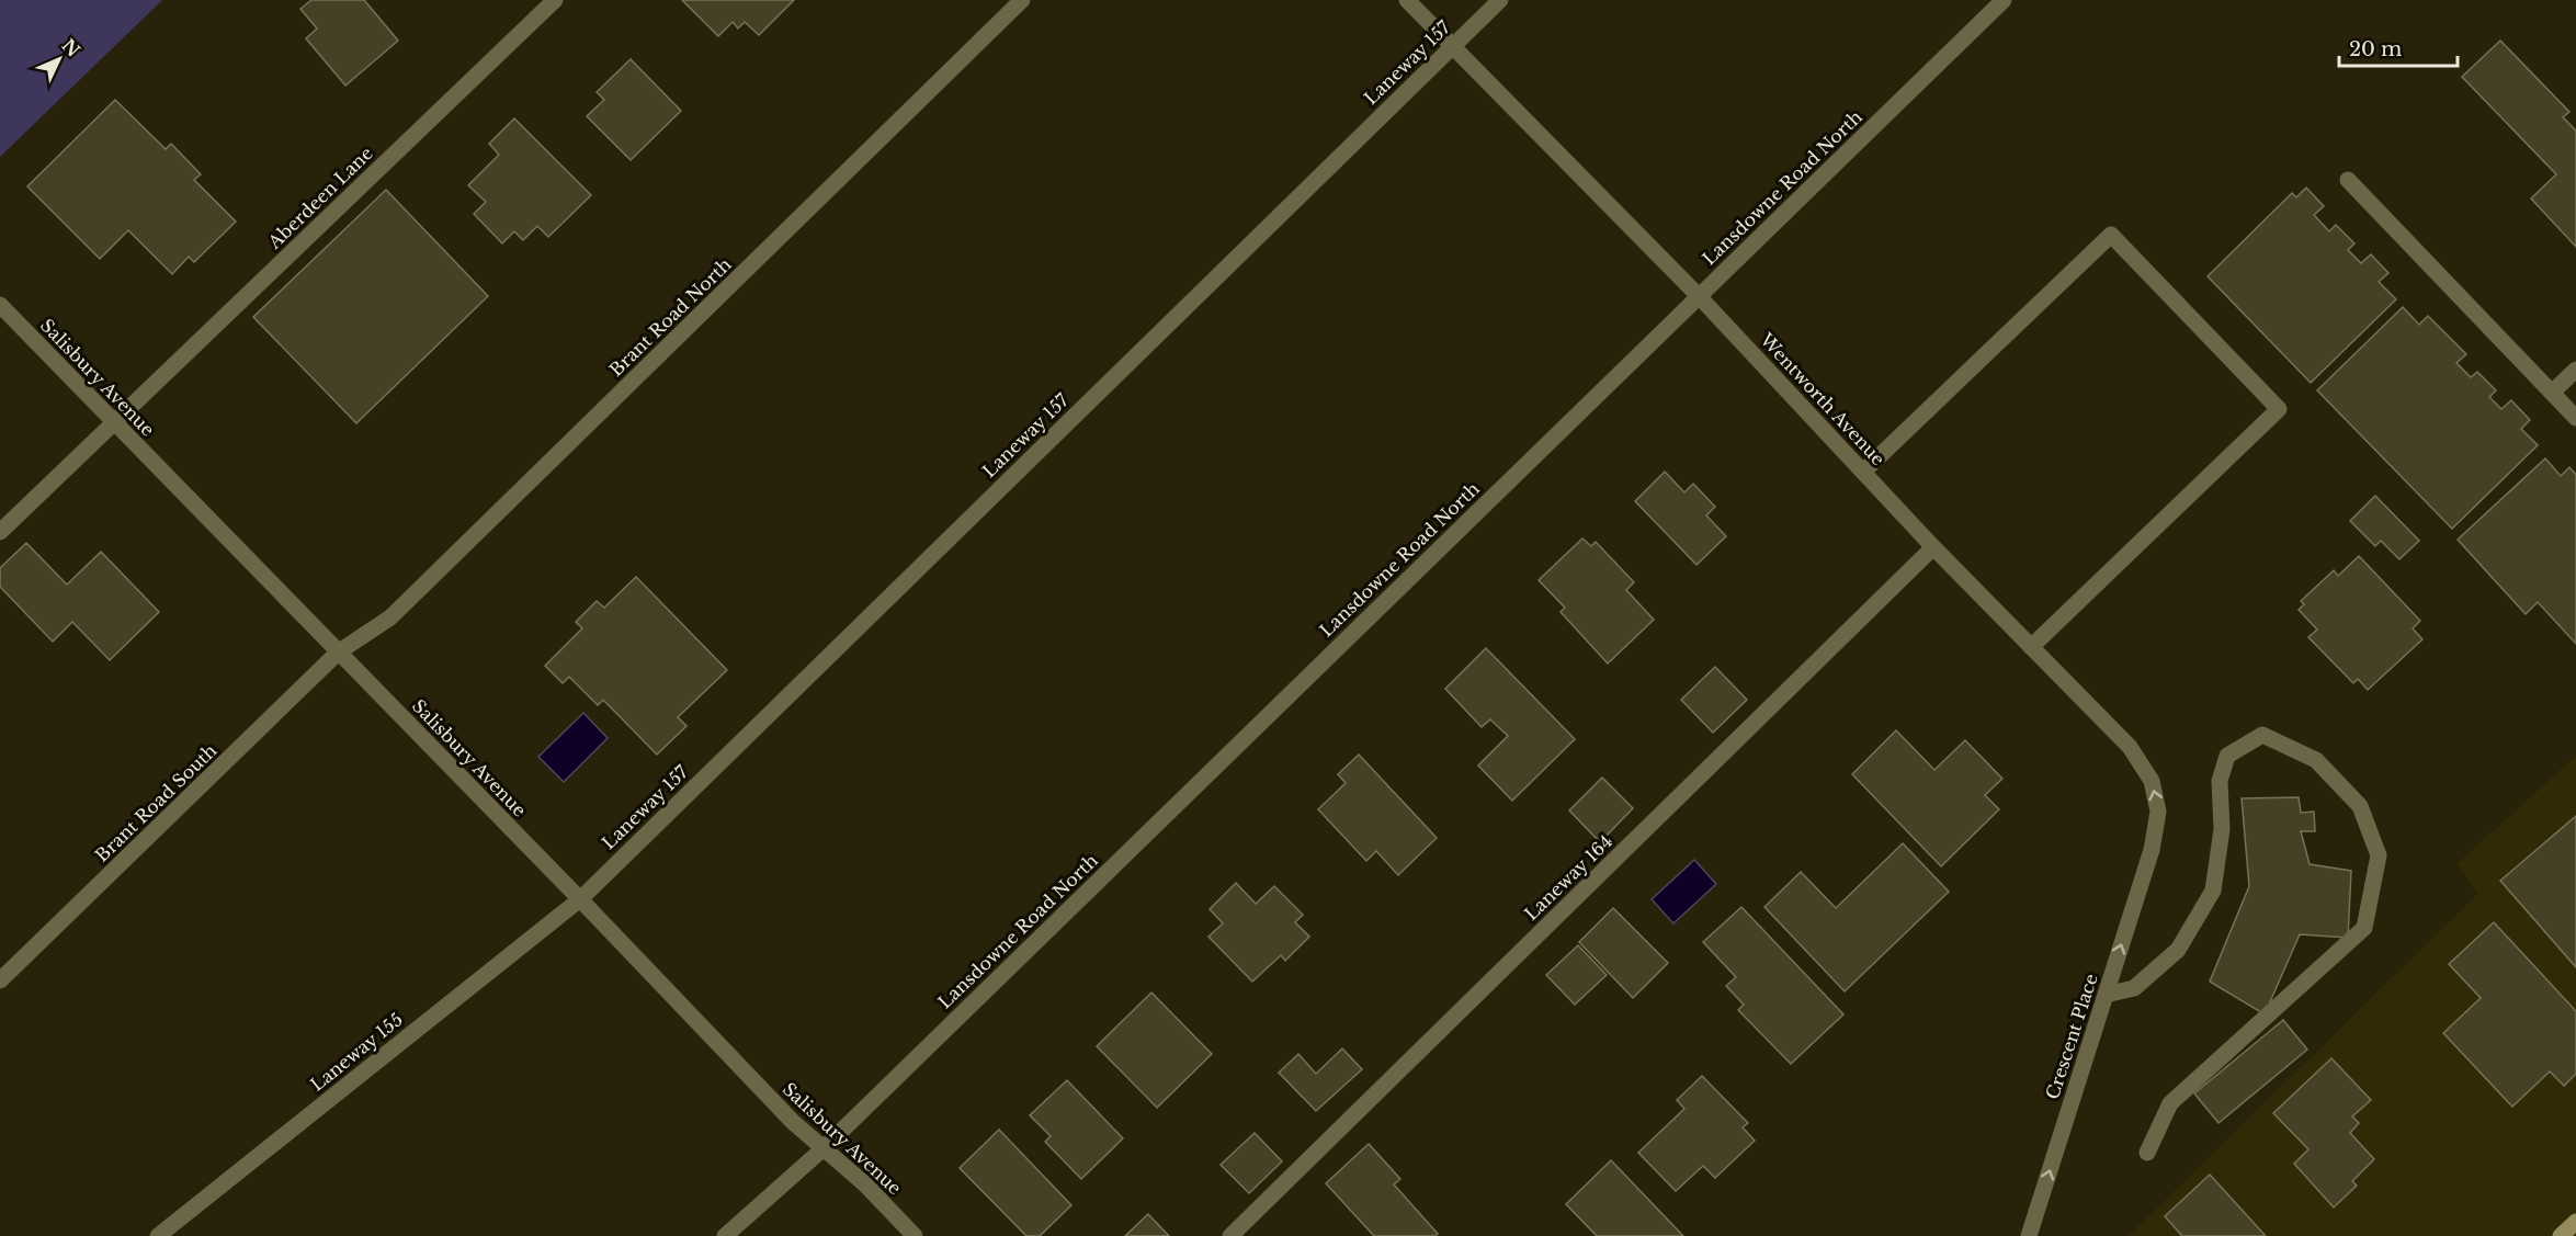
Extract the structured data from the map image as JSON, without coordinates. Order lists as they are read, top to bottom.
{
  "streets": {
    "street": [
      "Laneway 157",
      "Lansdowne Road North",
      "Aberdeen Lane",
      "Brant Road North",
      "Salisbury Avenue",
      "Wentworth Avenue",
      "Brant Road South",
      "Laneway 164",
      "Crescent Place",
      "Laneway 155"
    ]
  },
  "crossings": [
    ["Laneway 157", "Salisbury Avenue"],
    ["Laneway 157", "Wentworth Avenue"],
    ["Laneway 157", "Laneway 155"],
    ["Lansdowne Road North", "Salisbury Avenue"],
    ["Lansdowne Road North", "Wentworth Avenue"],
    ["Aberdeen Lane", "Salisbury Avenue"],
    ["Brant Road North", "Salisbury Avenue"],
    ["Brant Road North", "Brant Road South"],
    ["Salisbury Avenue", "Brant Road South"],
    ["Salisbury Avenue", "Laneway 155"],
    ["Wentworth Avenue", "Laneway 164"],
    ["Wentworth Avenue", "Crescent Place"]
  ],
  "one_way": ["Crescent Place"],
  "scale_bar": "20 m",
  "north": "top right"
}
